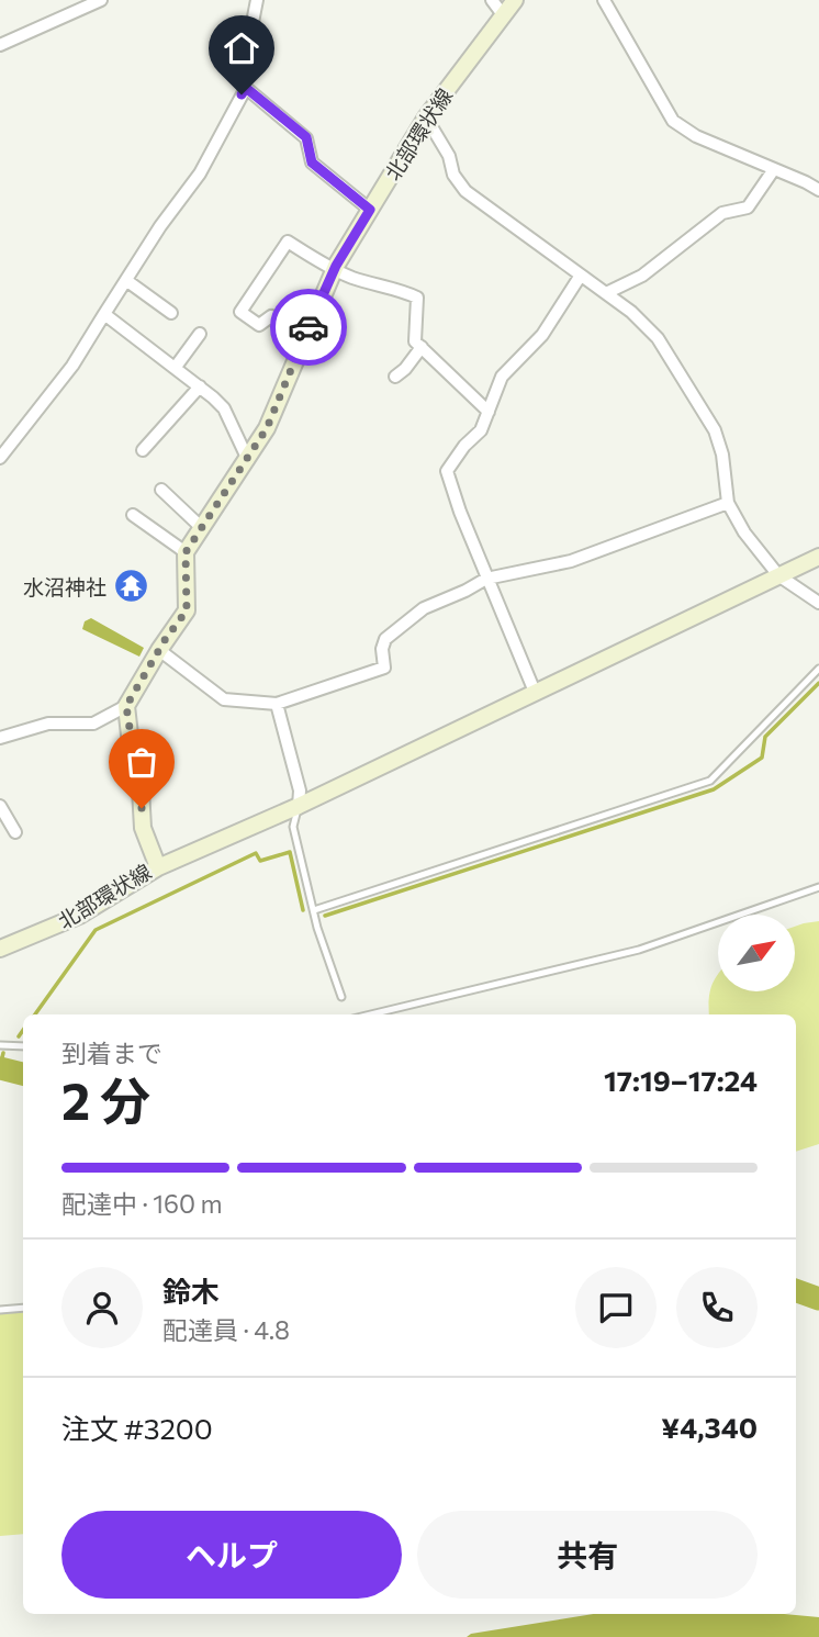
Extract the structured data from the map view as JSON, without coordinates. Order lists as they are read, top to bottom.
{
  "streets": {
    "street": ["北部環状線"]
  },
  "places": {
    "temple": ["水沼神社"]
  },
  "north": "top right",
  "page": {
    "heading": ["2 分", "到着まで", "17:19–17:24"],
    "panel": [
      "鈴木",
      "配達員 · 4.8",
      "注文 #3200",
      "¥4,340"
    ],
    "bar": "配達中 · 160 m",
    "buttons": ["ヘルプ", "共有"]
  }
}
